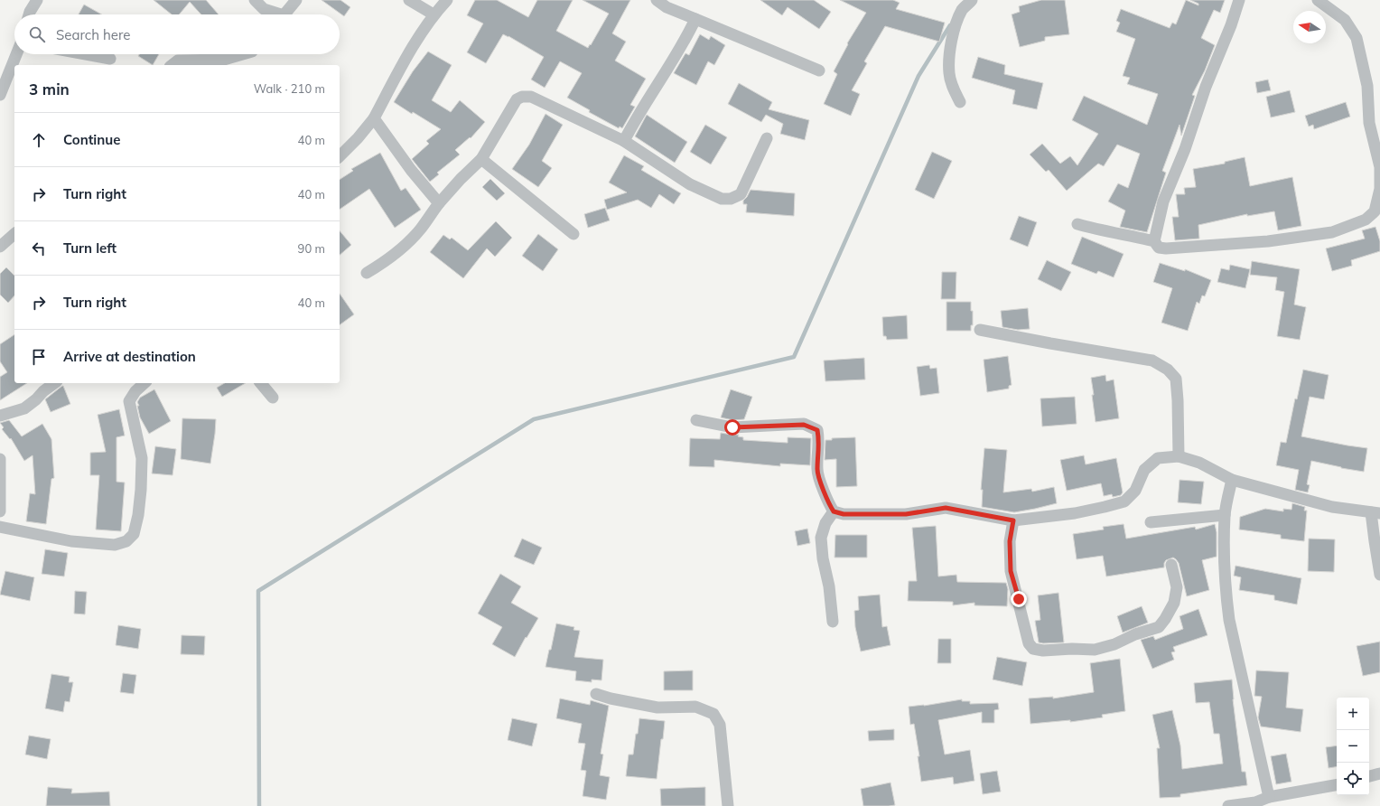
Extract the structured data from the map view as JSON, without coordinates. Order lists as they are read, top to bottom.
{
  "north": "left",
  "page": {
    "search": "Search here",
    "heading": ["3 min", "Walk · 210 m"],
    "list": [
      ["Continue", "40 m"],
      ["Turn right", "40 m"],
      ["Turn left", "90 m"],
      ["Turn right", "40 m"],
      "Arrive at destination"
    ],
    "map_buttons": ["+", "−"]
  }
}
